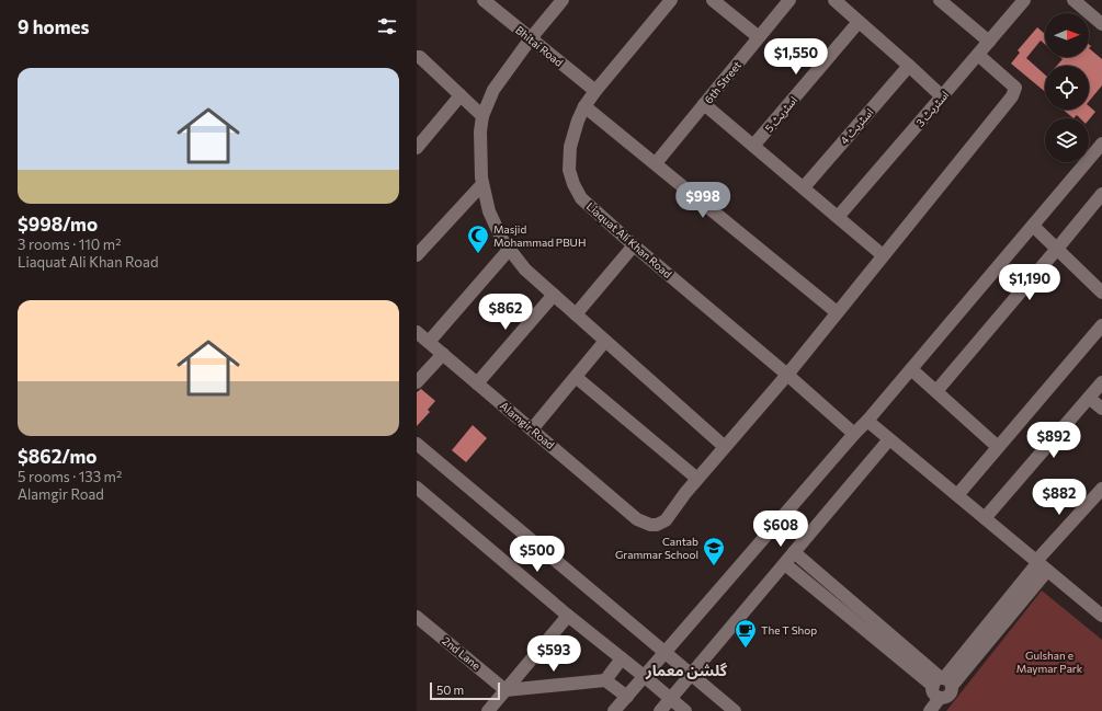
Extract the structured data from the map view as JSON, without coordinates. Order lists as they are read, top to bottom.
{
  "streets": {
    "street": [
      "Bhitai Road",
      "6th Street",
      "اسٹریٹ 3",
      "اسٹریٹ 5",
      "اسٹریٹ 4",
      "Liaquat Ali Khan Road",
      "Alamgir Road",
      "2nd Lane"
    ]
  },
  "crossings": [
    ["Bhitai Road", "Liaquat Ali Khan Road"]
  ],
  "districts": ["گلشن معمار"],
  "parks": ["Gulshan e Maymar Park"],
  "places": {
    "mosque": ["Masjid Mohammad PBUH"],
    "school or university": ["Cantab Grammar School"],
    "cafe": ["The T Shop"]
  },
  "scale_bar": "50 m",
  "north": "right",
  "page": {
    "heading": "9 homes",
    "price": [
      "$1,550",
      "$998",
      "$1,190",
      "$862",
      "$892",
      "$882",
      "$608",
      "$500",
      "$593"
    ],
    "list": [
      {
        "name": "$998/mo",
        "note": "3 rooms · 110 m² · Liaquat Ali Khan Road"
      },
      {
        "name": "$862/mo",
        "note": "5 rooms · 133 m² · Alamgir Road"
      }
    ],
    "scale": "50 m"
  }
}
